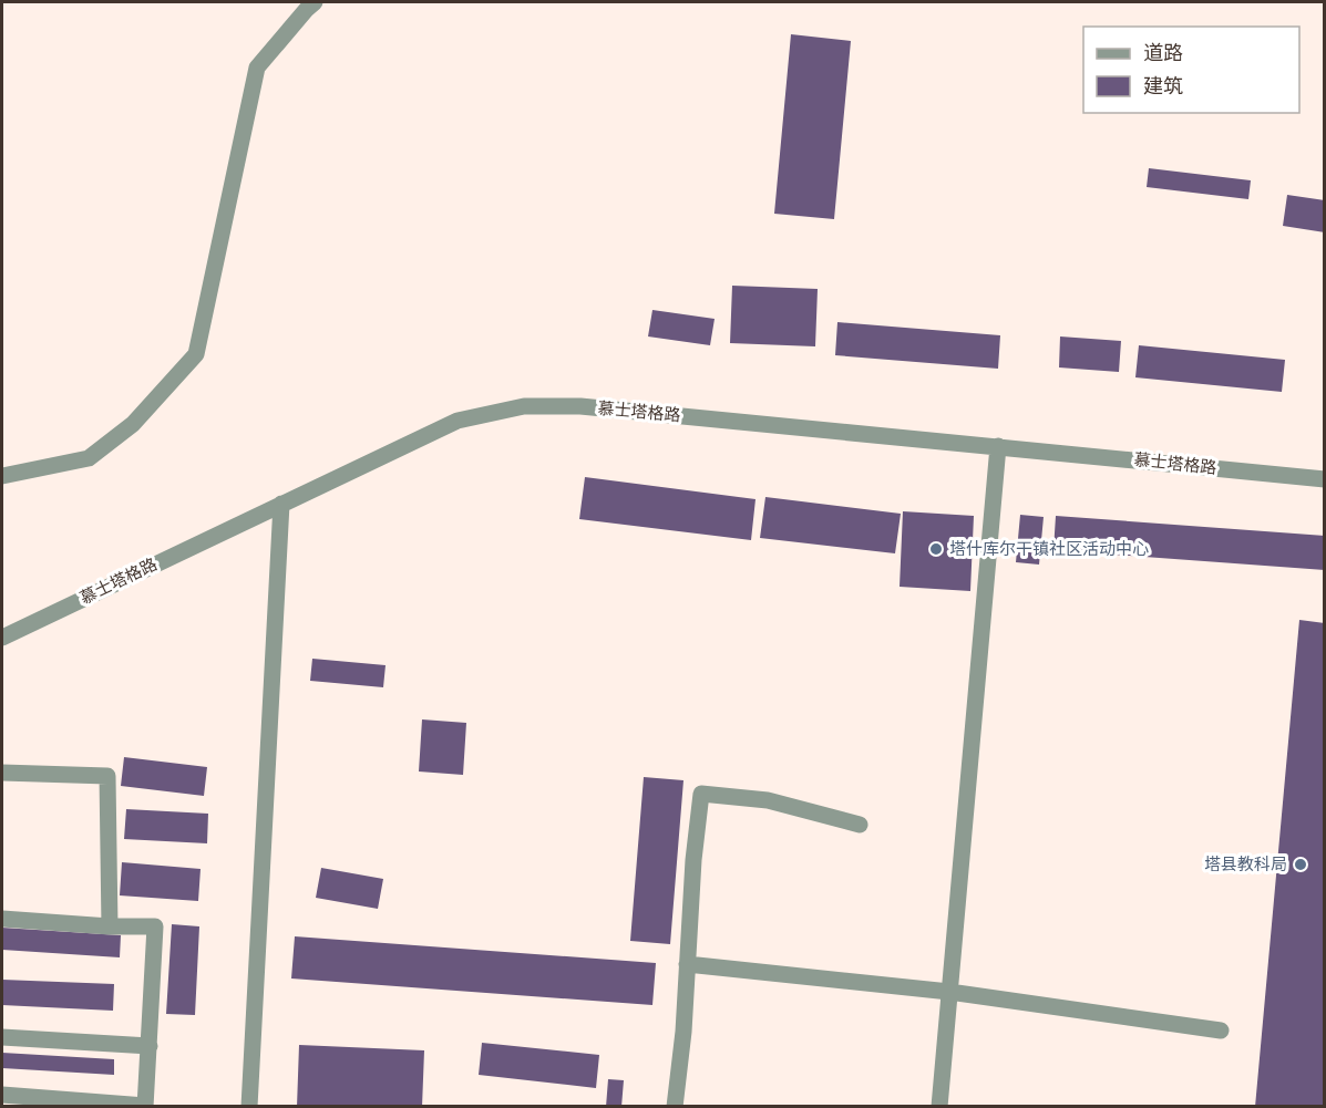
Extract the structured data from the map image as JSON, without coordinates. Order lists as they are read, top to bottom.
{
  "streets": {
    "street": ["慕士塔格路"]
  },
  "places": ["塔什库尔干镇社区活动中心", "塔县教科局"],
  "legend": ["道路", "建筑"]
}
